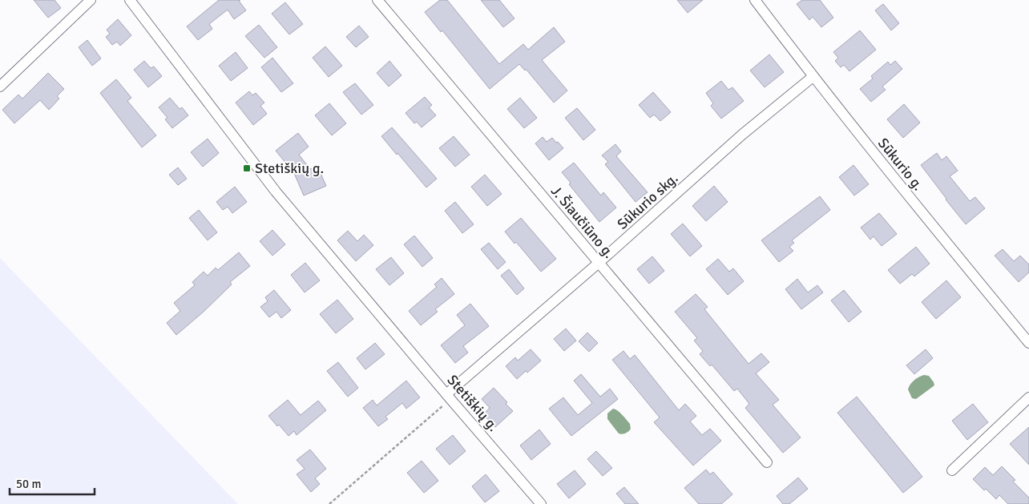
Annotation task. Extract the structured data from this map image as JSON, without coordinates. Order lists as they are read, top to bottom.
{
  "streets": {
    "street": [
      "Sūkurio g.",
      "Sūkurio skg.",
      "J. Šiaučiūno g.",
      "Stetiškių g."
    ]
  },
  "crossings": [
    ["Sūkurio g.", "Sūkurio skg."],
    ["Sūkurio skg.", "J. Šiaučiūno g."],
    ["Sūkurio skg.", "Stetiškių g."]
  ],
  "places": {
    "transit": ["Stetiškių g."]
  },
  "scale_bar": "50 m"
}
